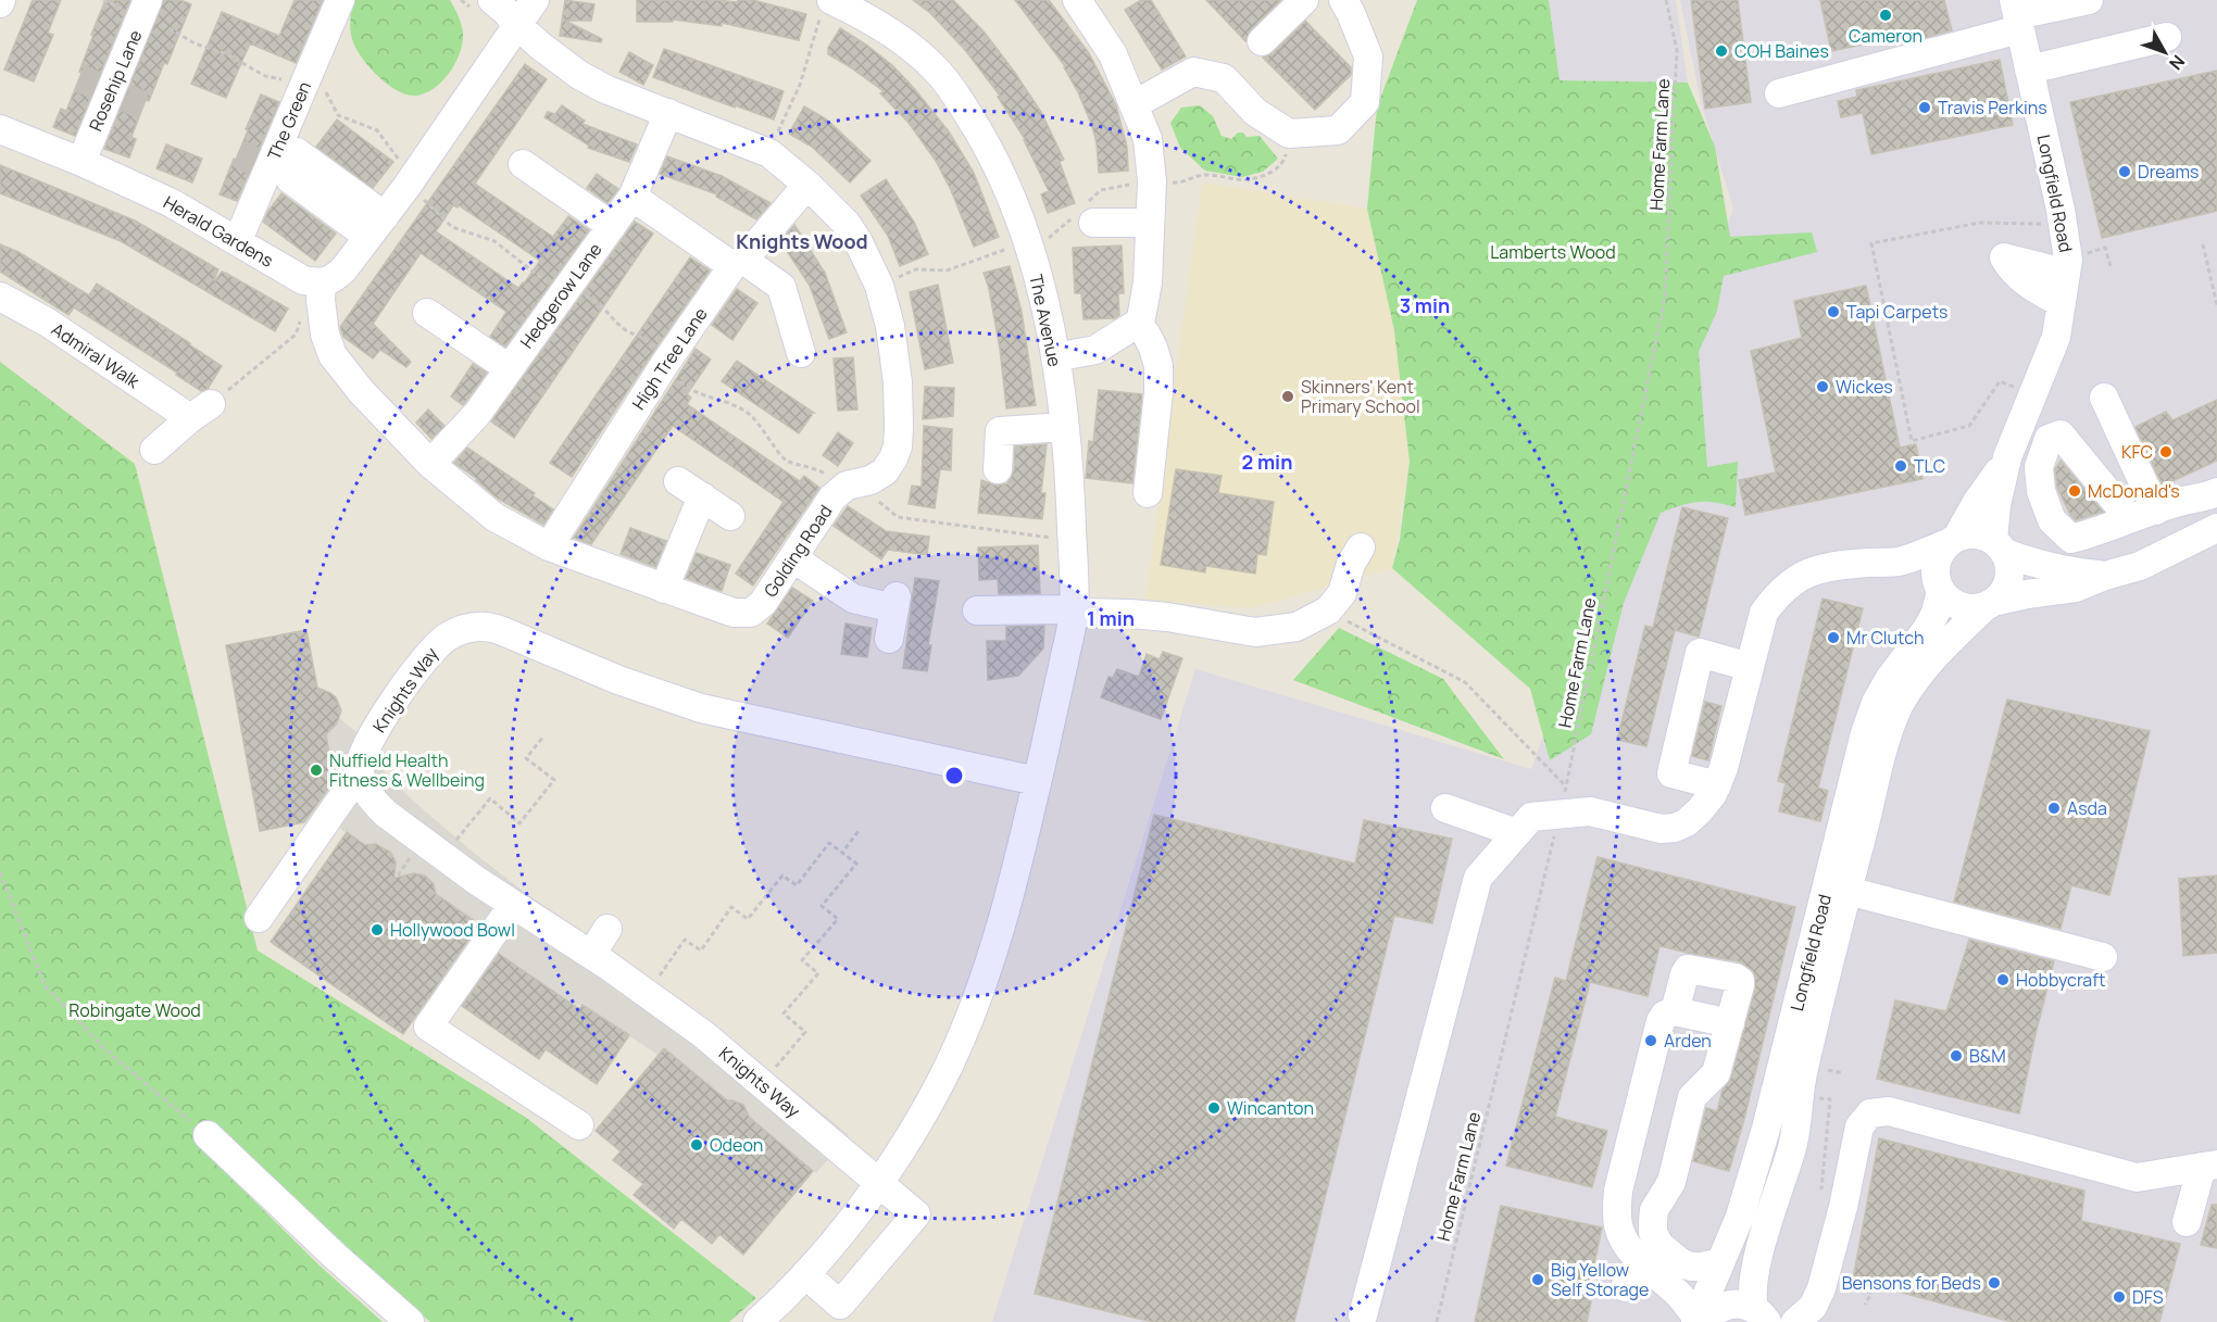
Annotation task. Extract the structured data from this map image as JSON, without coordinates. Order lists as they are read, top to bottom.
{
  "streets": {
    "street": [
      "Rosehip Lane",
      "The Green",
      "Longfield Road",
      "Herald Gardens",
      "Hedgerow Lane",
      "The Avenue",
      "Admiral Walk",
      "High Tree Lane",
      "Golding Road",
      "Knights Way"
    ],
    "path": ["Home Farm Lane"]
  },
  "crossings": [
    ["Rosehip Lane", "Herald Gardens"],
    ["The Green", "Herald Gardens"],
    ["Herald Gardens", "Golding Road"],
    ["Hedgerow Lane", "Golding Road"],
    ["The Avenue", "Knights Way"],
    ["High Tree Lane", "Golding Road"]
  ],
  "districts": ["Knights Wood"],
  "parks": ["Lamberts Wood", "Robingate Wood"],
  "places": [
    "Cameron",
    "COH Baines",
    "Travis Perkins",
    "Dreams",
    "Tapi Carpets",
    "Wickes",
    "Skinners' Kent Primary School",
    "KFC",
    "TLC",
    "McDonald's",
    "Mr Clutch",
    "Nuffield Health Fitness & Wellbeing",
    "Asda",
    "Hollywood Bowl",
    "Hobbycraft",
    "Arden",
    "B&M",
    "Wincanton",
    "Odeon",
    "Big Yellow Self Storage",
    "Bensons for Beds",
    "DFS"
  ],
  "north": "bottom right",
  "rings": ["3 min", "2 min", "1 min"]
}
